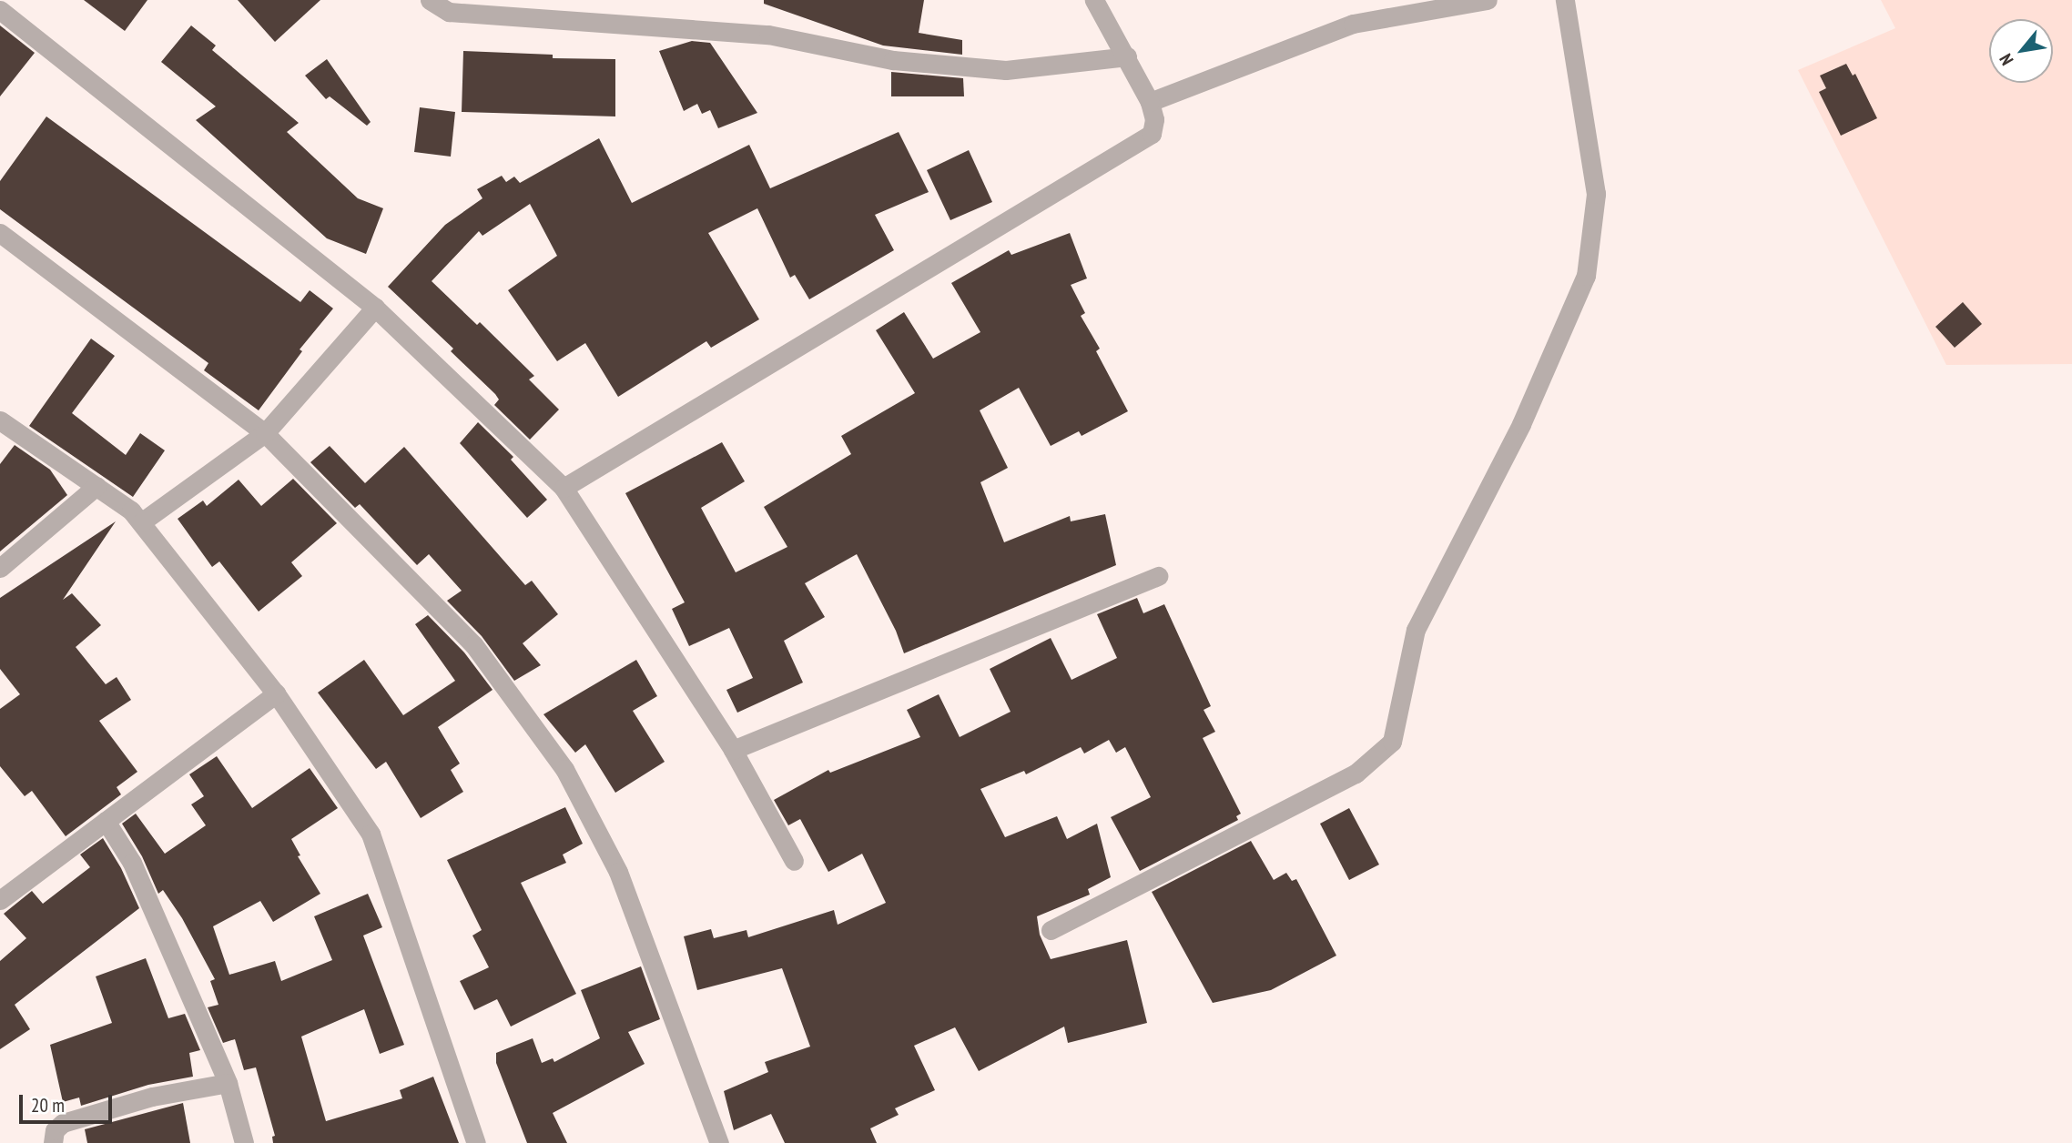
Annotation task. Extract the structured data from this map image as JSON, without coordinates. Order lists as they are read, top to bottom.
{
  "scale_bar": "20 m",
  "north": "bottom left"
}
